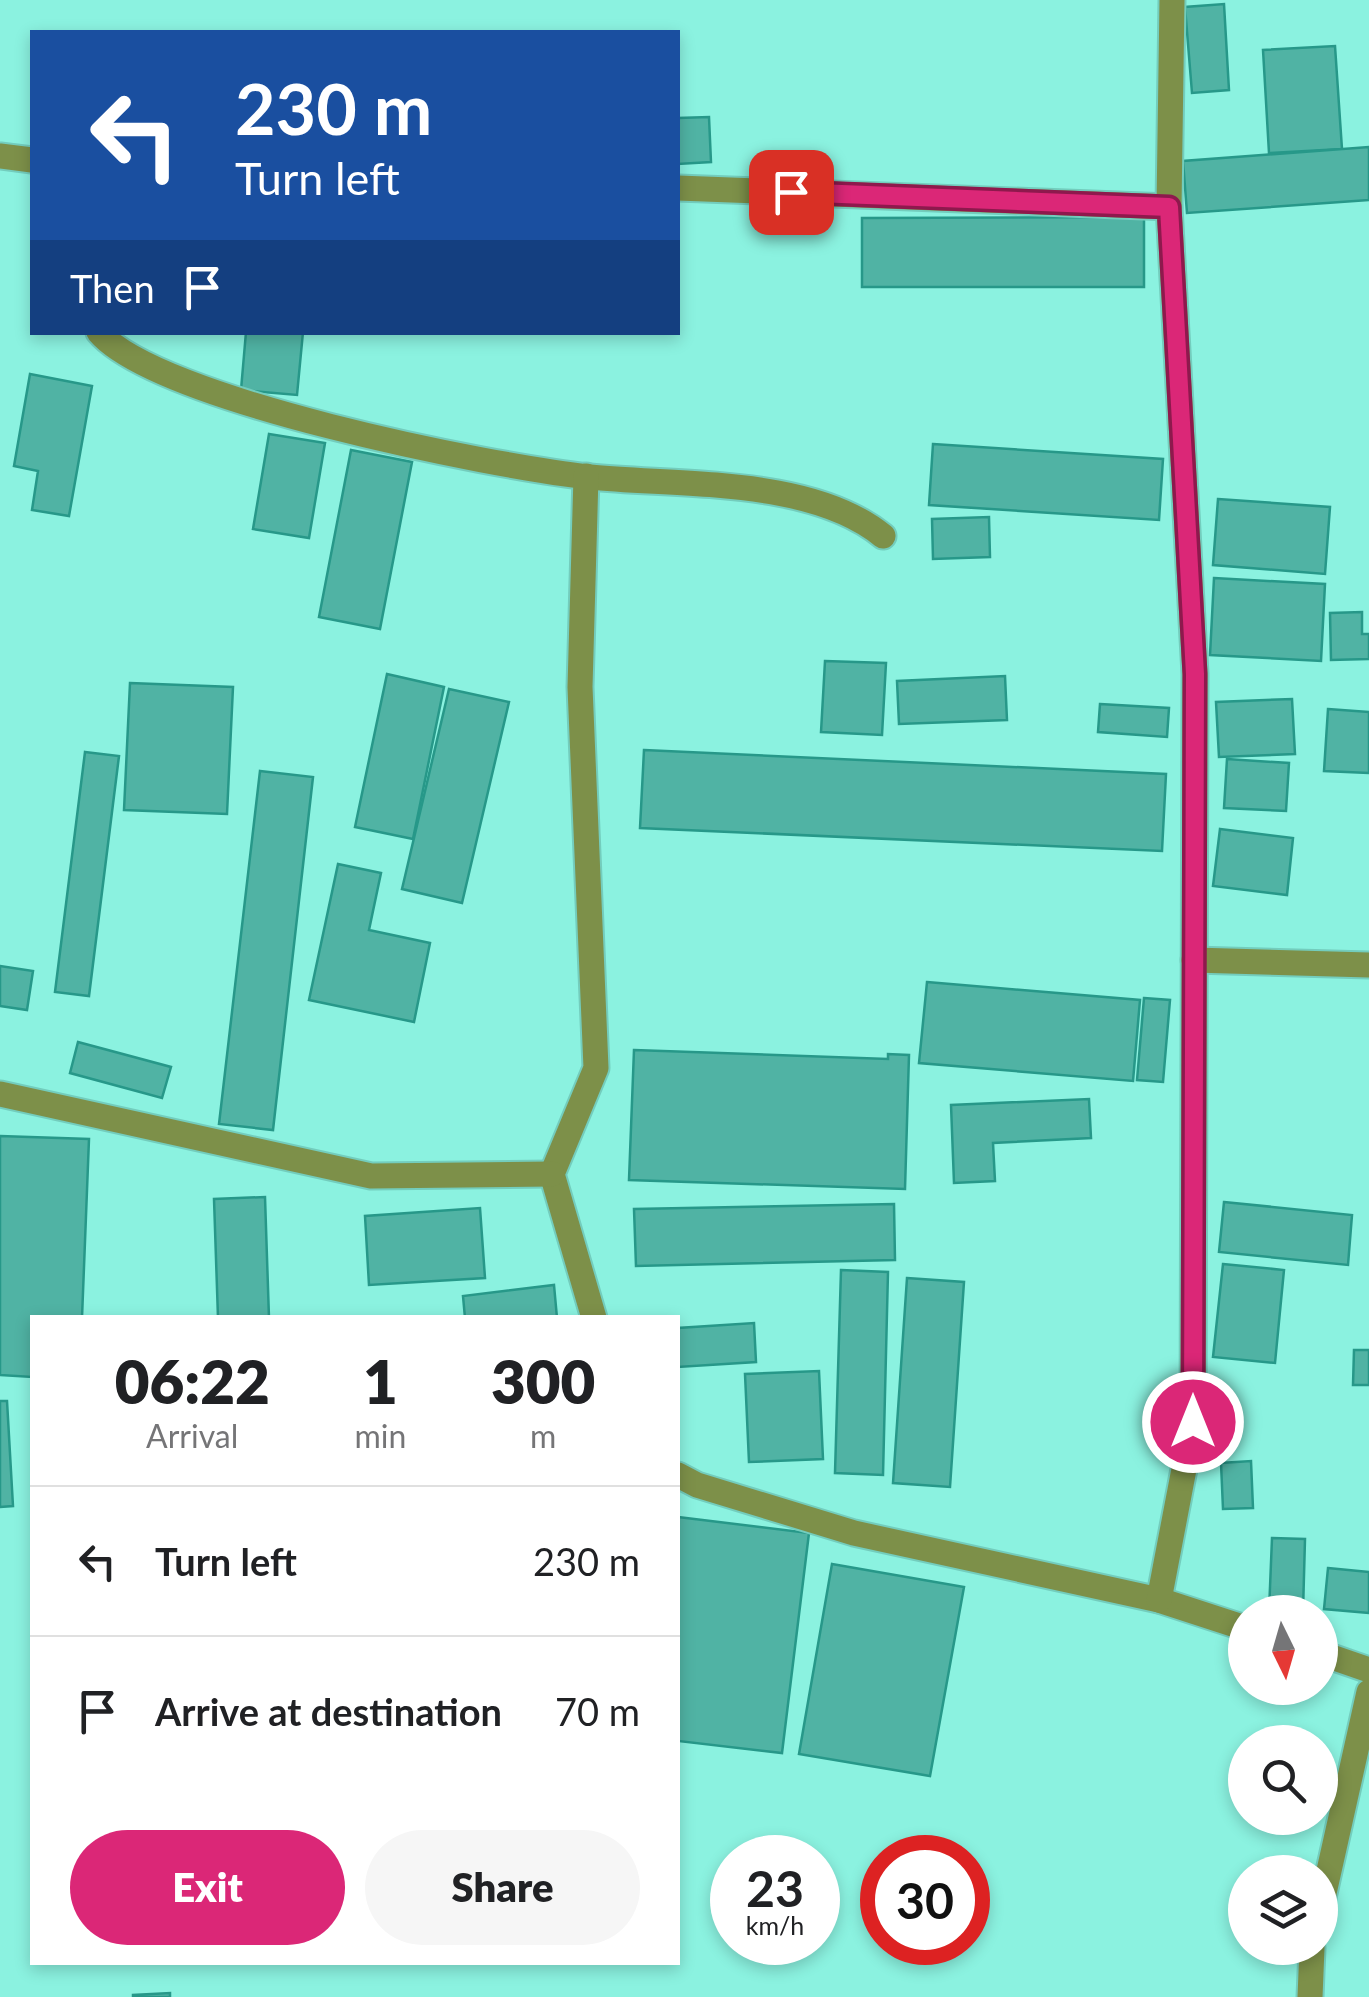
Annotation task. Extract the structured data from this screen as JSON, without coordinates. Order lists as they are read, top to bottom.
{
  "north": "bottom",
  "page": {
    "turn": ["230 m", "Turn left"],
    "then": "Then",
    "eta": [
      "06:22",
      "Arrival",
      "1",
      "min",
      "300",
      "m"
    ],
    "list": [
      {
        "name": "Turn left",
        "value": "230 m"
      },
      {
        "name": "Arrive at destination",
        "value": "70 m"
      }
    ],
    "buttons": ["Exit", "Share"],
    "speed": "23 km/h",
    "limit": "30"
  }
}
